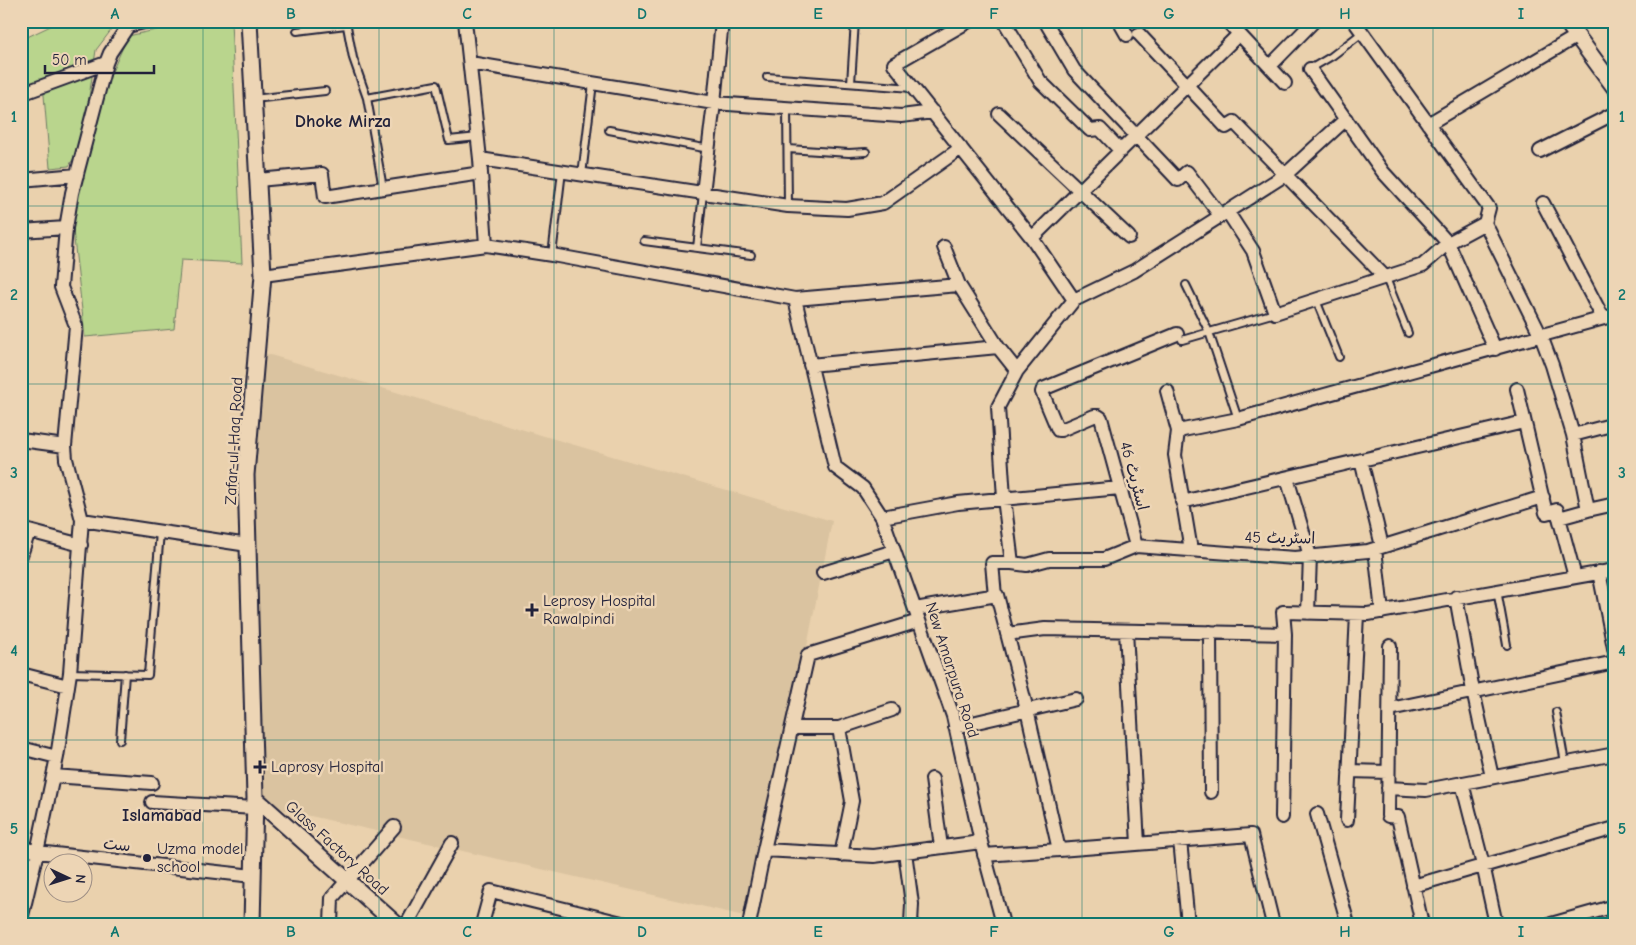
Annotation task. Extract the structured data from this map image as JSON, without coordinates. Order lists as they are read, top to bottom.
{
  "streets": {
    "street": [
      "Zafar-ul-Haq Road",
      "اسٹریٹ 46",
      "اسٹریٹ 45",
      "New Amarpura Road",
      "ست",
      "Glass Factory Road"
    ]
  },
  "crossings": [
    ["Zafar-ul-Haq Road", "ست"],
    ["Zafar-ul-Haq Road", "Glass Factory Road"],
    ["اسٹریٹ 46", "اسٹریٹ 45"]
  ],
  "districts": ["Dhoke Mirza", "Islamabad"],
  "places": {
    "health": ["Leprosy Hospital Rawalpindi", "Laprosy Hospital"],
    "other": ["Uzma model school"]
  },
  "scale_bar": "50 m",
  "north": "right",
  "grid": {
    "columns": [
      "A",
      "B",
      "C",
      "D",
      "E",
      "F",
      "G",
      "H",
      "I"
    ],
    "rows": [
      "1",
      "2",
      "3",
      "4",
      "5"
    ]
  }
}
